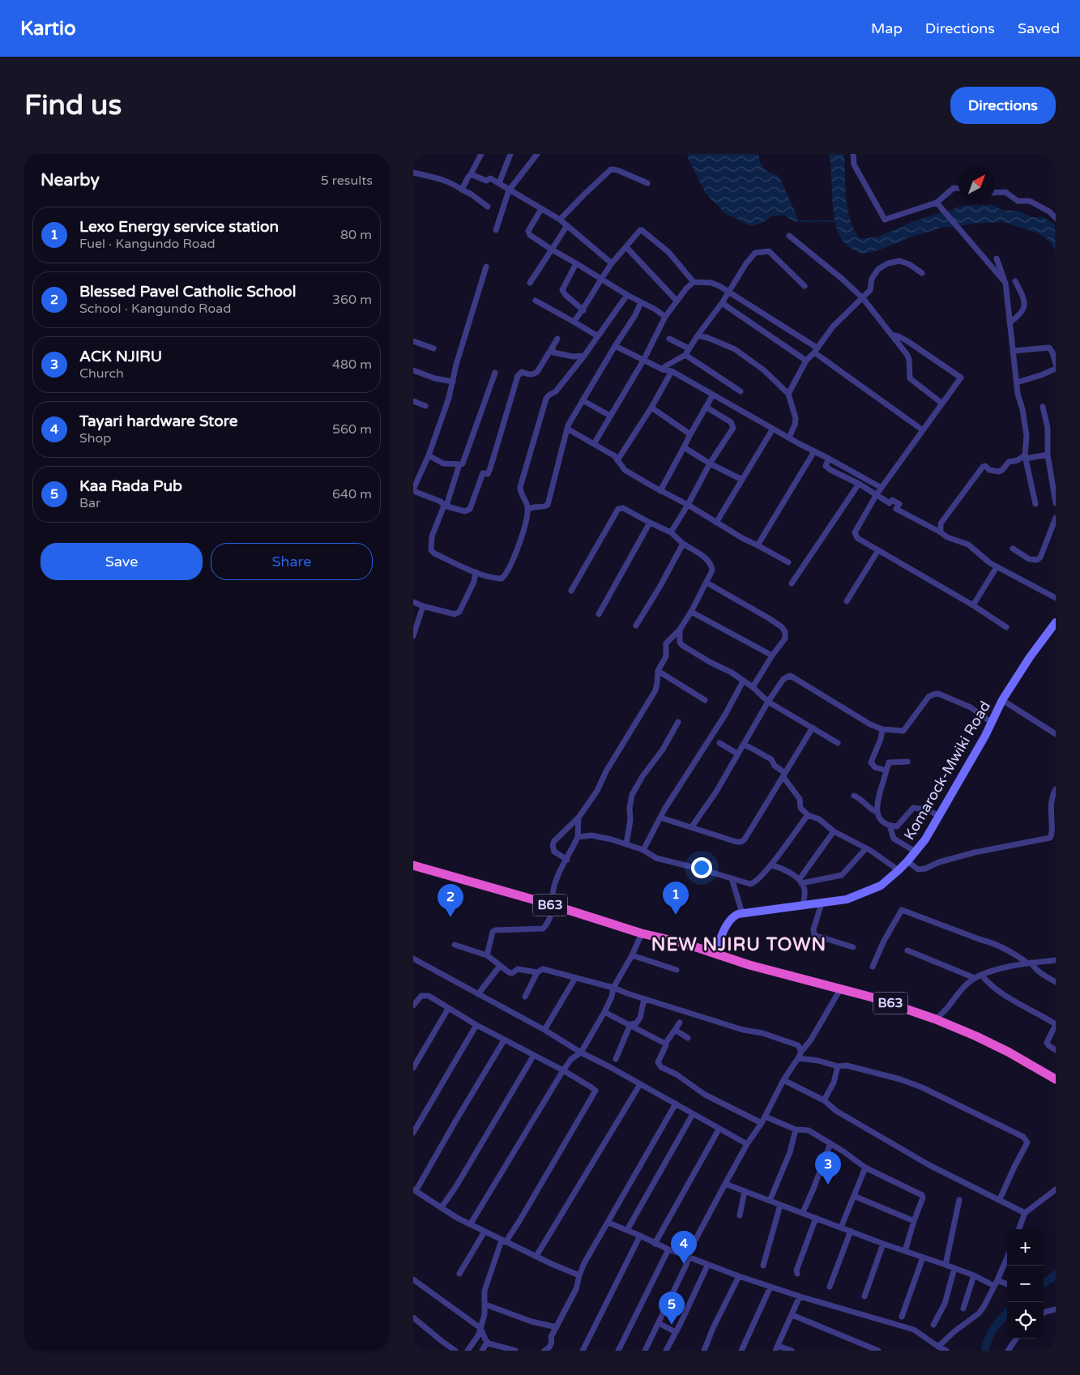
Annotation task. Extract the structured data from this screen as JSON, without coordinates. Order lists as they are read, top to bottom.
{
  "streets": {
    "highway": ["B63"],
    "main road": ["Komarock-Mwiki Road"]
  },
  "districts": ["NEW NJIRU TOWN"],
  "north": "top right",
  "page": {
    "header": "Kartio",
    "nav": ["Map", "Directions", "Saved"],
    "buttons": [
      "Directions",
      ["Save", "Share"]
    ],
    "title": "Find us",
    "heading": ["Nearby", "5 results"],
    "list": [
      {
        "mark": "1",
        "name": "Lexo Energy service station",
        "note": "Fuel · Kangundo Road",
        "value": "80 m"
      },
      {
        "mark": "2",
        "name": "Blessed Pavel Catholic School",
        "note": "School · Kangundo Road",
        "value": "360 m"
      },
      {
        "mark": "3",
        "name": "ACK NJIRU",
        "note": "Church",
        "value": "480 m"
      },
      {
        "mark": "4",
        "name": "Tayari hardware Store",
        "note": "Shop",
        "value": "560 m"
      },
      {
        "mark": "5",
        "name": "Kaa Rada Pub",
        "note": "Bar",
        "value": "640 m"
      }
    ],
    "pins": [
      "1",
      "2",
      "3",
      "4",
      "5"
    ],
    "map_buttons": ["+", "−"]
  }
}
